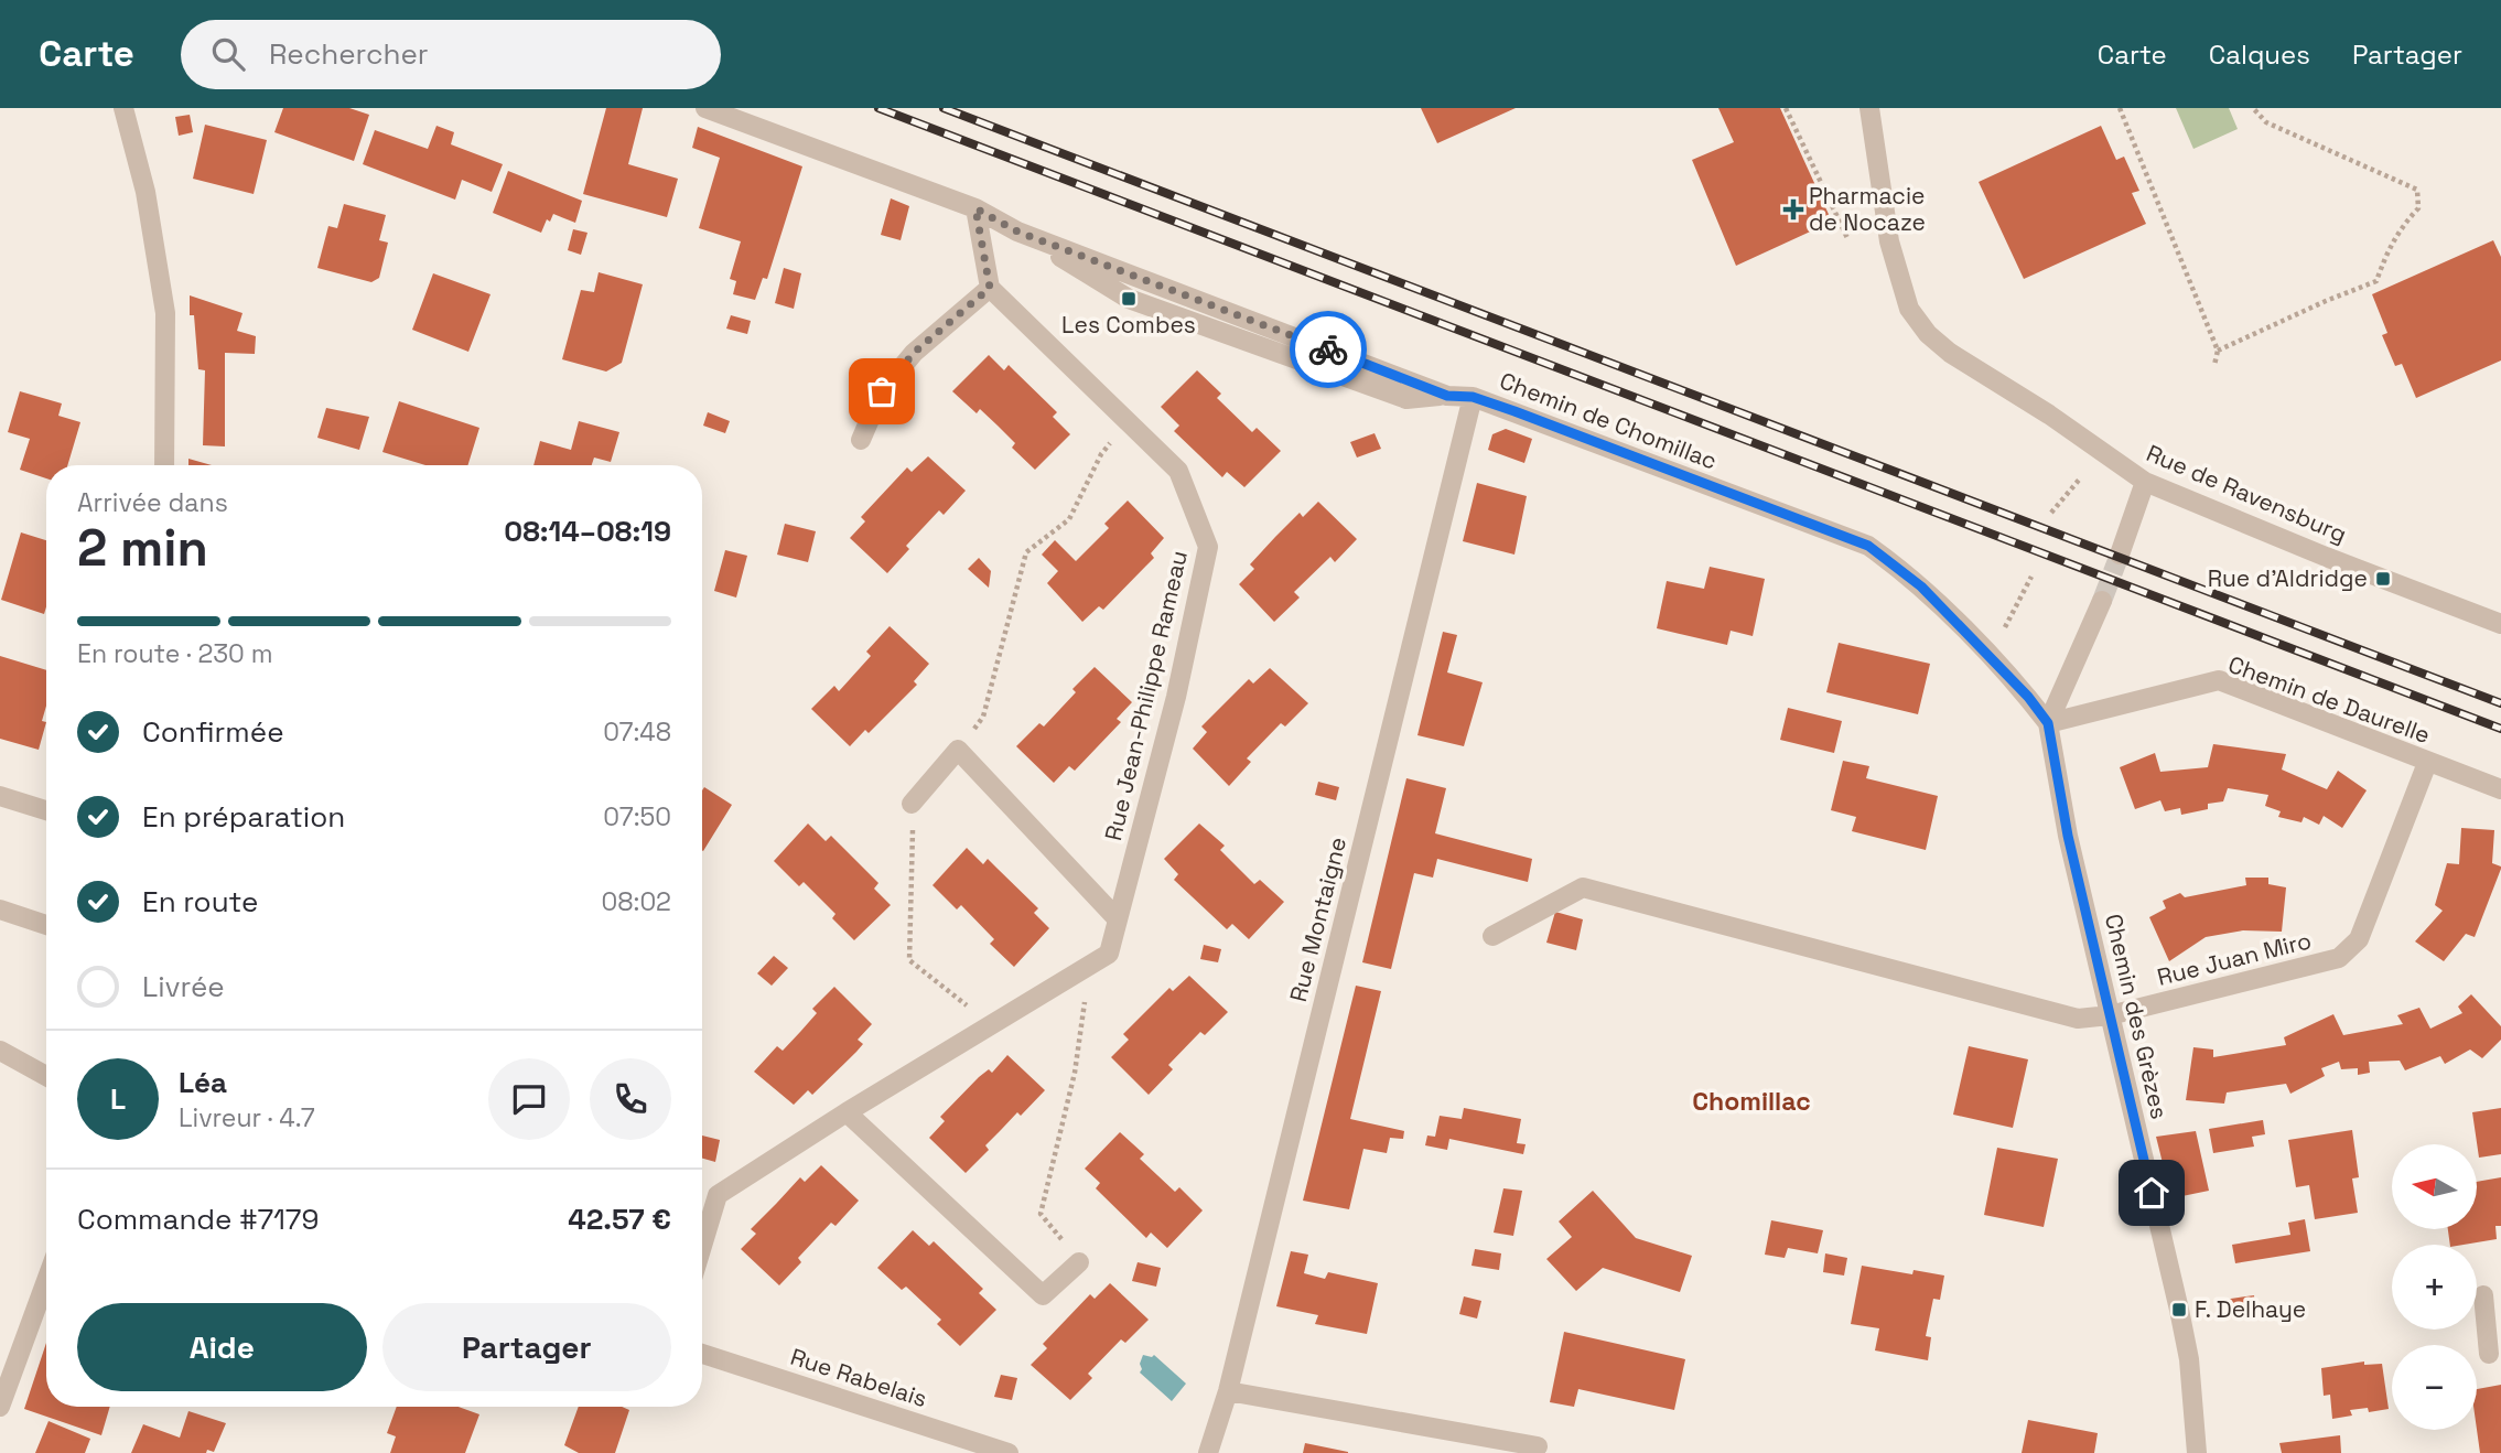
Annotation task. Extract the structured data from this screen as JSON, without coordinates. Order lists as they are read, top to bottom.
{
  "streets": {
    "street": [
      "Chemin de Chomillac",
      "Rue de Ravensburg",
      "Rue Jean-Philippe Rameau",
      "Chemin de Daurelle",
      "Rue Montaigne",
      "Rue Juan Miro",
      "Chemin des Grèzes",
      "Rue Rabelais"
    ]
  },
  "crossings": [
    ["Chemin de Chomillac", "Chemin de Daurelle"],
    ["Chemin de Chomillac", "Rue Montaigne"],
    ["Chemin de Chomillac", "Chemin des Grèzes"],
    ["Chemin de Daurelle", "Rue Juan Miro"],
    ["Chemin de Daurelle", "Chemin des Grèzes"],
    ["Rue Juan Miro", "Chemin des Grèzes"]
  ],
  "districts": ["Chomillac"],
  "places": {
    "health": ["Pharmacie de Nocaze"],
    "transit": ["Les Combes", "Rue d'Aldridge", "F. Delhaye"]
  },
  "north": "left",
  "page": {
    "header": "Carte",
    "search": "Rechercher",
    "nav": ["Carte", "Calques", "Partager"],
    "heading": ["2 min", "Arrivée dans", "08:14–08:19"],
    "panel": [
      "Léa",
      "Livreur · 4.7",
      "Commande #7179",
      "42.57 €"
    ],
    "bar": "En route · 230 m",
    "list": [
      ["Confirmée", "07:48"],
      ["En préparation", "07:50"],
      ["En route", "08:02"],
      "Livrée"
    ],
    "round": "L",
    "map_buttons": ["+", "−"],
    "buttons": ["Aide", "Partager"]
  }
}
